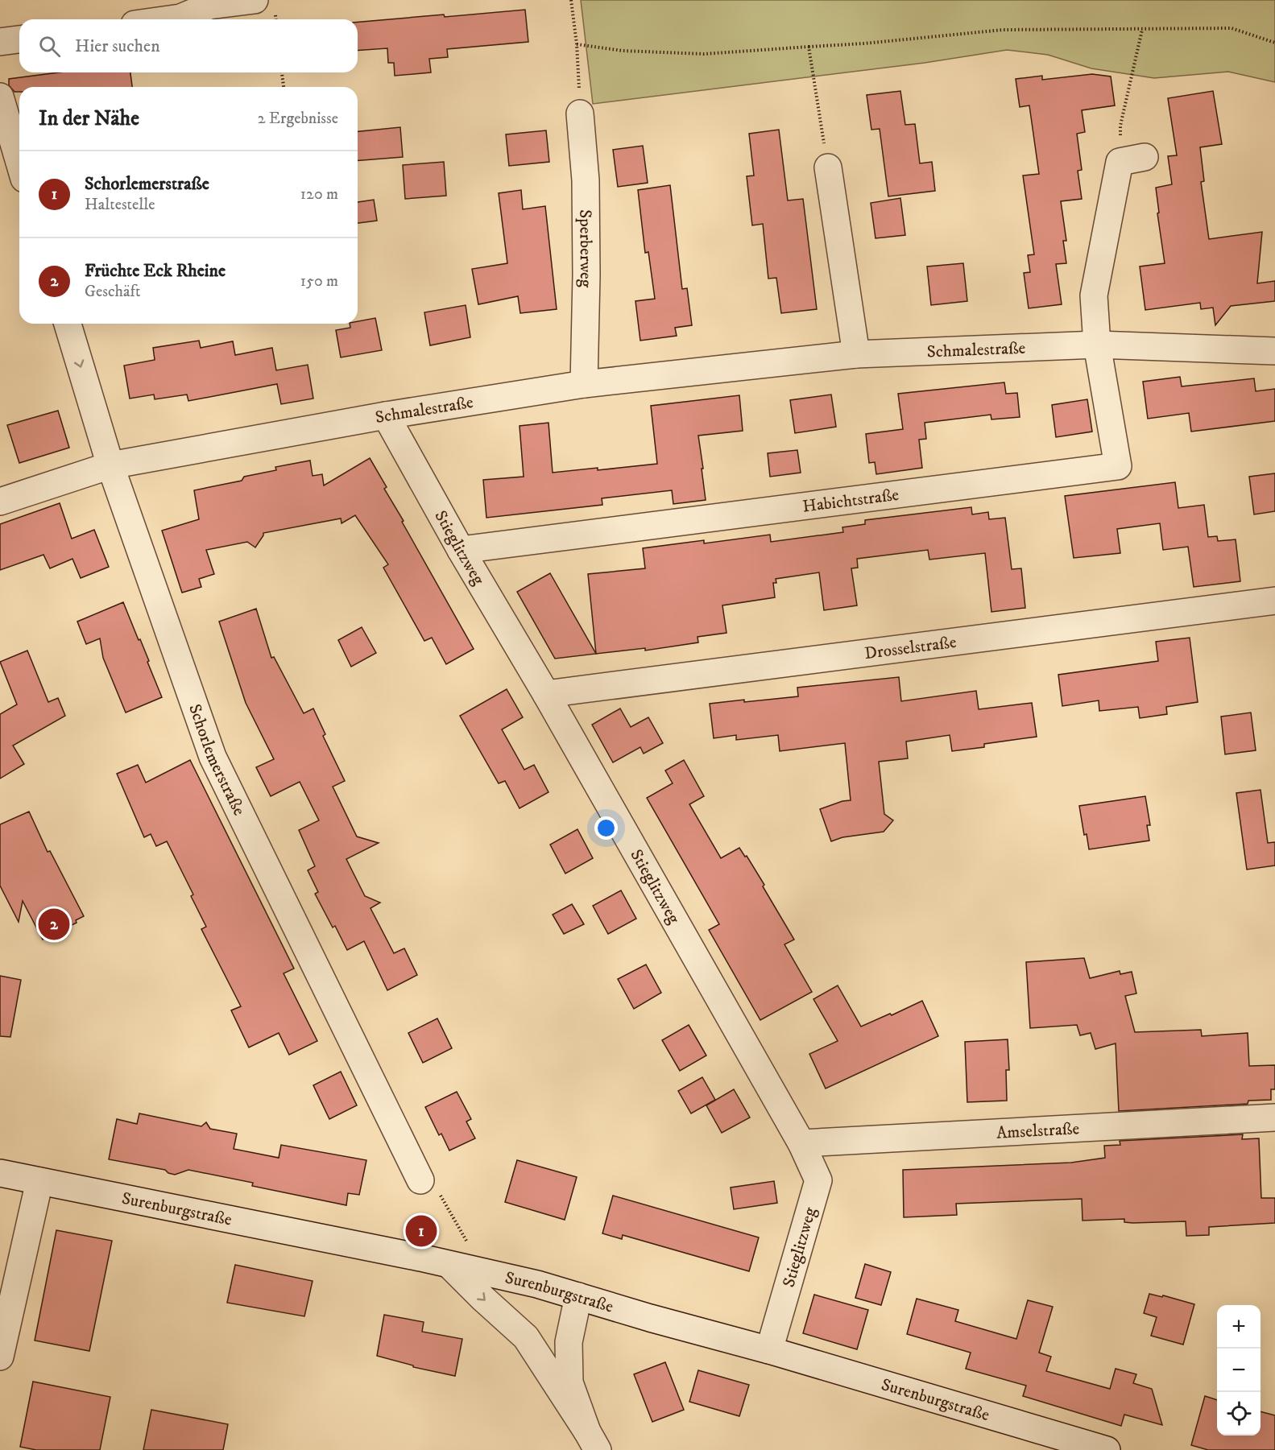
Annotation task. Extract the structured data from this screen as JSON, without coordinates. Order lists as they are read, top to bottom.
{
  "streets": {
    "street": [
      "Sperberweg",
      "Schmalestraße",
      "Habichtstraße",
      "Stieglitzweg",
      "Drosselstraße",
      "Schorlemerstraße",
      "Amselstraße",
      "Surenburgstraße"
    ]
  },
  "crossings": [
    ["Sperberweg", "Schmalestraße"],
    ["Schmalestraße", "Habichtstraße"],
    ["Schmalestraße", "Stieglitzweg"],
    ["Schmalestraße", "Schorlemerstraße"],
    ["Habichtstraße", "Stieglitzweg"],
    ["Stieglitzweg", "Drosselstraße"],
    ["Stieglitzweg", "Amselstraße"],
    ["Stieglitzweg", "Surenburgstraße"]
  ],
  "page": {
    "search": "Hier suchen",
    "heading": ["In der Nähe", "2 Ergebnisse"],
    "list": [
      {
        "mark": "1",
        "name": "Schorlemerstraße",
        "note": "Haltestelle",
        "value": "120 m"
      },
      {
        "mark": "2",
        "name": "Früchte Eck Rheine",
        "note": "Geschäft",
        "value": "150 m"
      }
    ],
    "pins": ["2", "1"],
    "map_buttons": ["+", "−"]
  }
}
